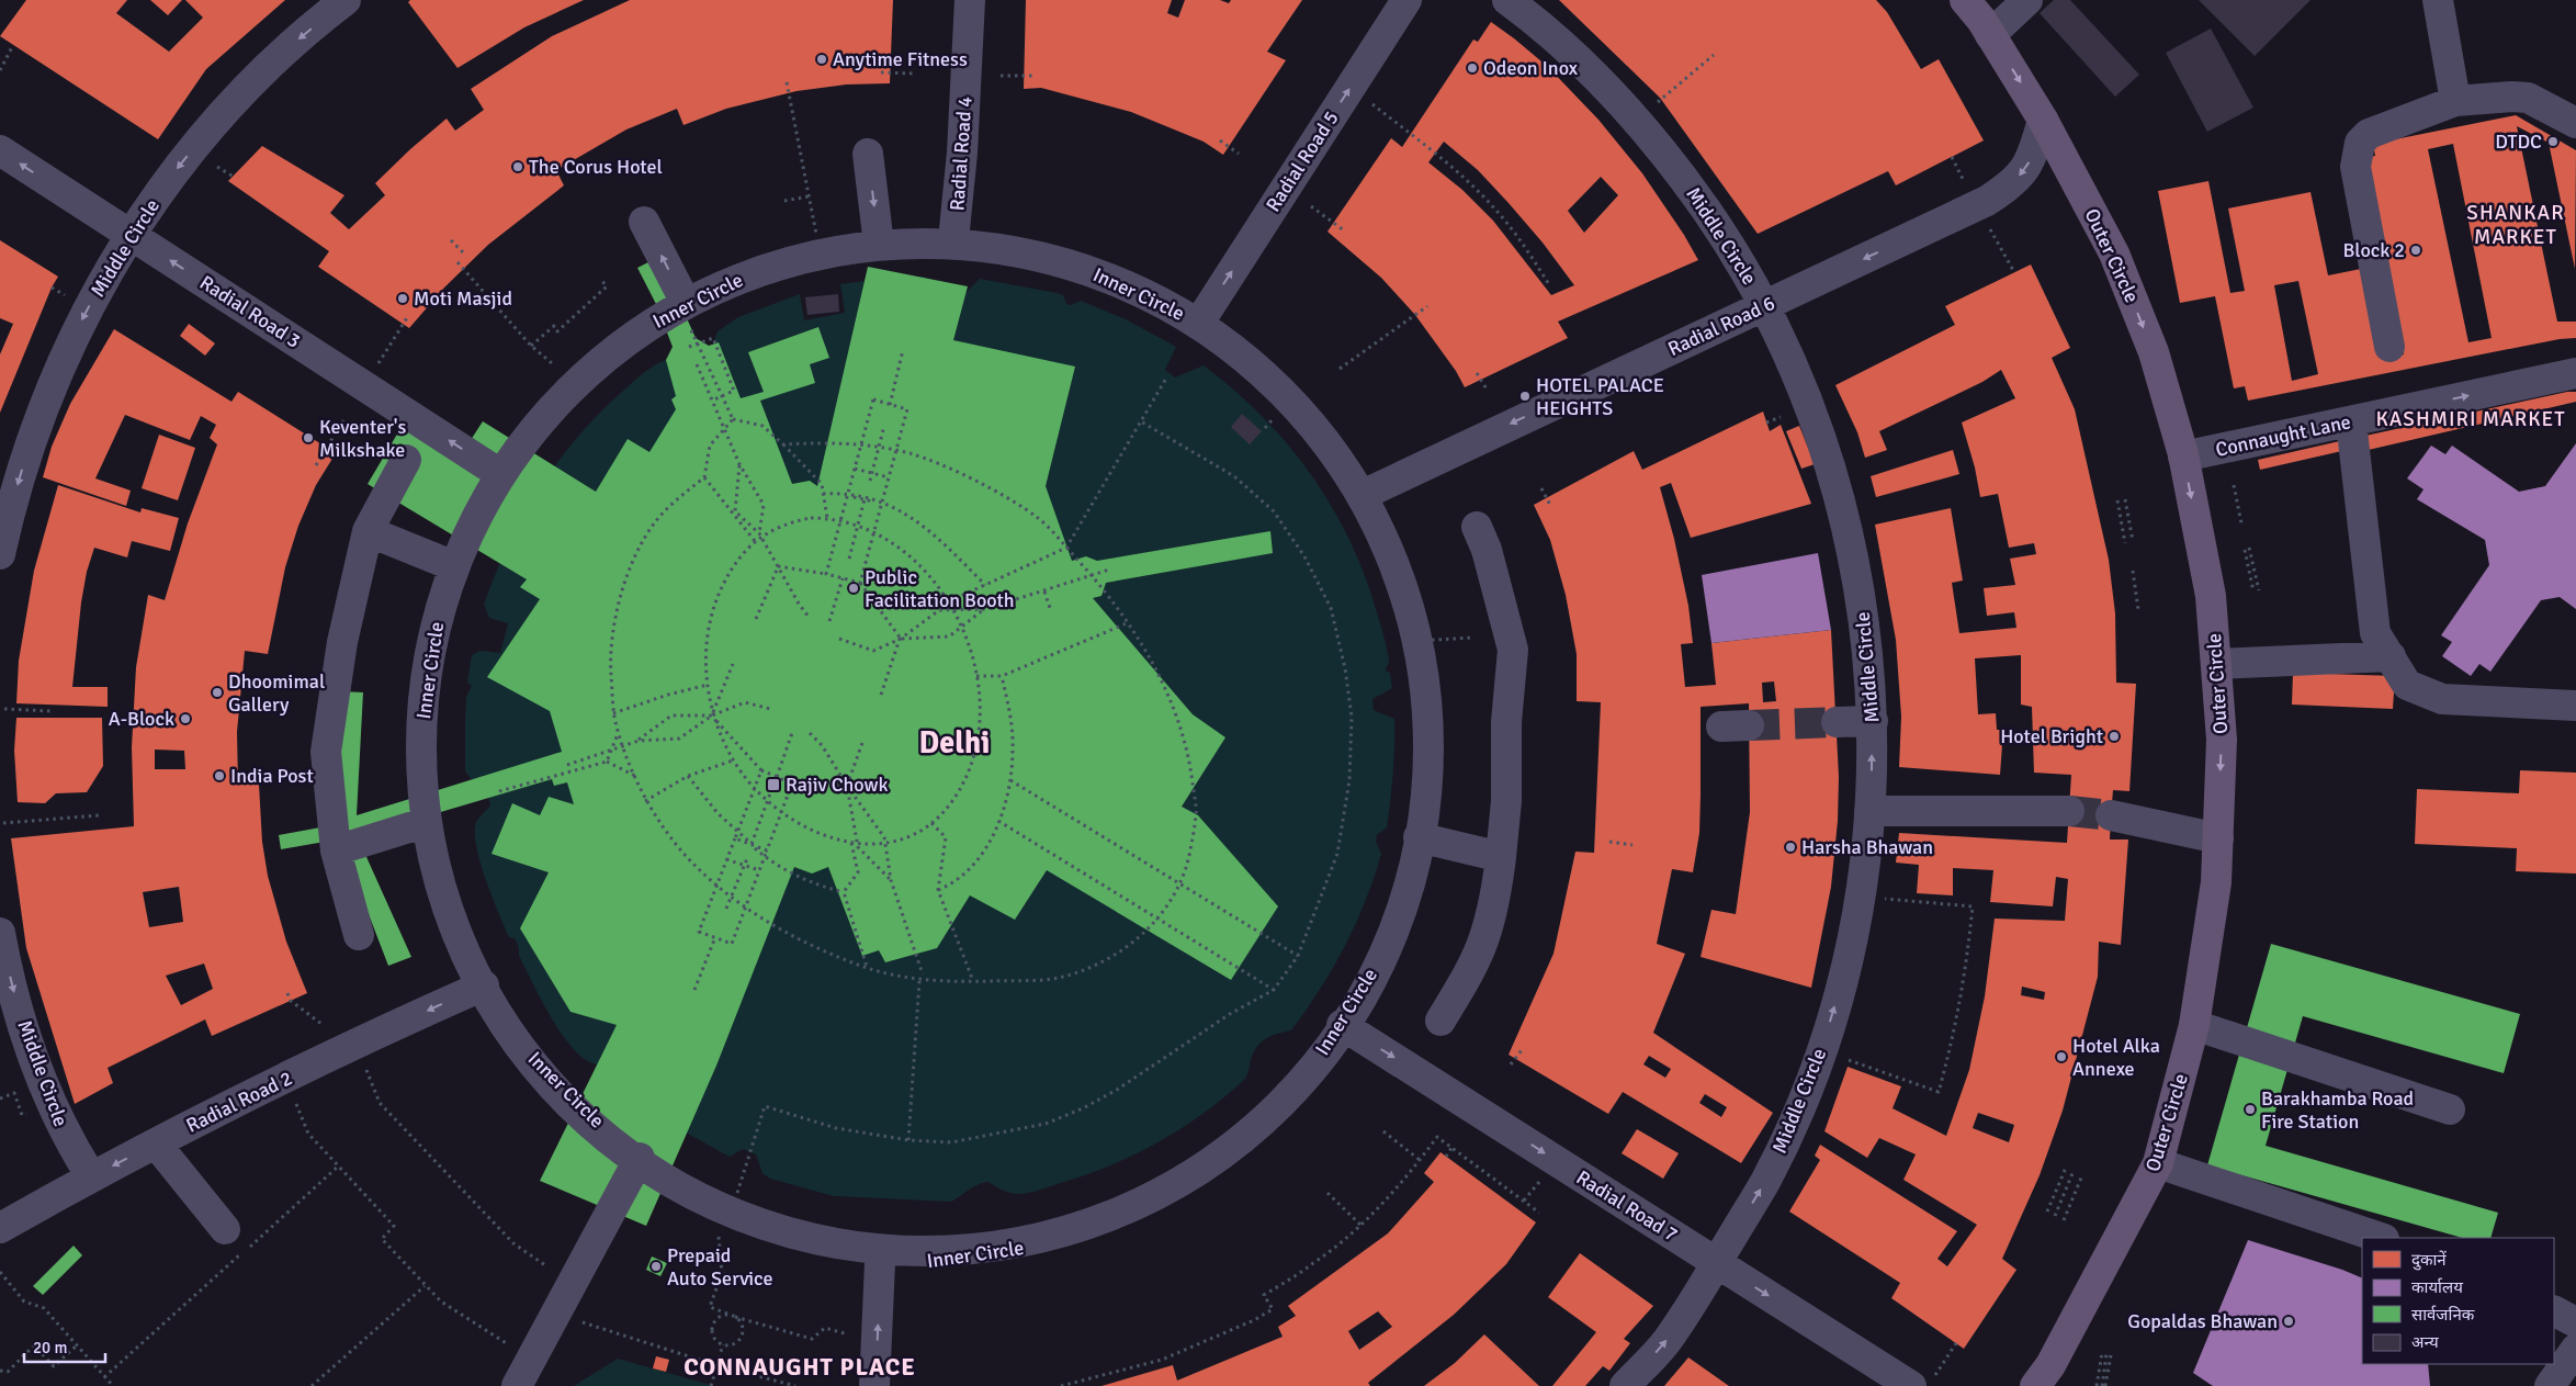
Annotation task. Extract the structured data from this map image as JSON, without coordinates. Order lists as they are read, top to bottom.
{
  "streets": {
    "main road": ["Outer Circle"],
    "street": [
      "Radial Road 4",
      "Radial Road 5",
      "Middle Circle",
      "Inner Circle",
      "Radial Road 3",
      "Radial Road 6",
      "Connaught Lane",
      "Radial Road 2",
      "Radial Road 7"
    ]
  },
  "crossings": [
    ["Radial Road 4", "Inner Circle"],
    ["Radial Road 5", "Inner Circle"],
    ["Middle Circle", "Radial Road 3"],
    ["Middle Circle", "Radial Road 6"],
    ["Middle Circle", "Radial Road 2"],
    ["Middle Circle", "Radial Road 7"],
    ["Outer Circle", "Radial Road 6"],
    ["Outer Circle", "Connaught Lane"],
    ["Inner Circle", "Radial Road 3"],
    ["Inner Circle", "Radial Road 6"],
    ["Inner Circle", "Radial Road 2"],
    ["Inner Circle", "Radial Road 7"]
  ],
  "one_way": [
    "Radial Road 5",
    "Outer Circle",
    "Radial Road 3",
    "Radial Road 6",
    "Connaught Lane",
    "Radial Road 2",
    "Radial Road 7"
  ],
  "districts": [
    "SHANKAR MARKET",
    "KASHMIRI MARKET",
    "Delhi",
    "CONNAUGHT PLACE"
  ],
  "places": {
    "other": [
      "Anytime Fitness",
      "Odeon Inox",
      "DTDC",
      "The Corus Hotel",
      "Block 2",
      "Moti Masjid",
      "HOTEL PALACE HEIGHTS",
      "Keventer's Milkshake",
      "Public Facilitation Booth",
      "Dhoomimal Gallery",
      "A-Block",
      "Hotel Bright",
      "India Post",
      "Harsha Bhawan",
      "Hotel Alka Annexe",
      "Barakhamba Road Fire Station",
      "Prepaid Auto Service",
      "Gopaldas Bhawan"
    ],
    "transit": ["Rajiv Chowk"]
  },
  "legend": [
    "दुकानें",
    "कार्यालय",
    "सार्वजनिक",
    "अन्य"
  ],
  "scale_bar": "20 m"
}
